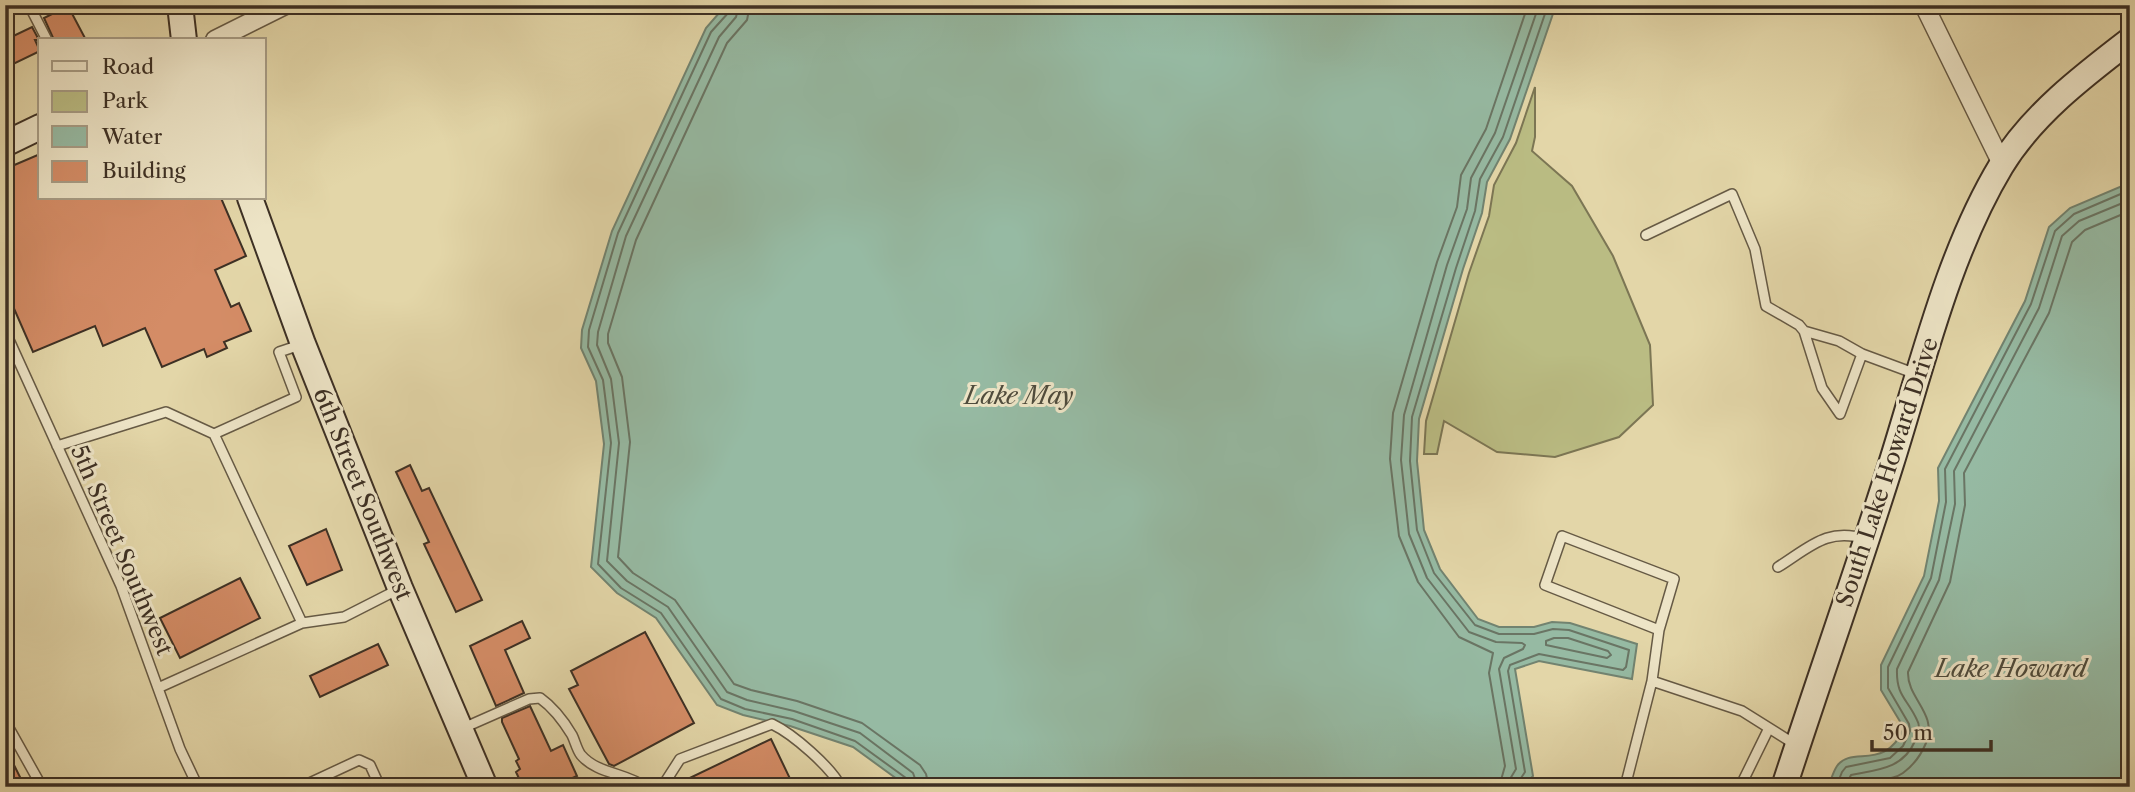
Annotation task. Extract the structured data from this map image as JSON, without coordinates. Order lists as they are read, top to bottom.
{
  "streets": {
    "street": ["South Lake Howard Drive", "6th Street Southwest"],
    "lane": ["5th Street Southwest"]
  },
  "water": ["Lake May", "Lake Howard"],
  "legend": [
    "Road",
    "Park",
    "Water",
    "Building"
  ],
  "scale_bar": "50 m"
}
